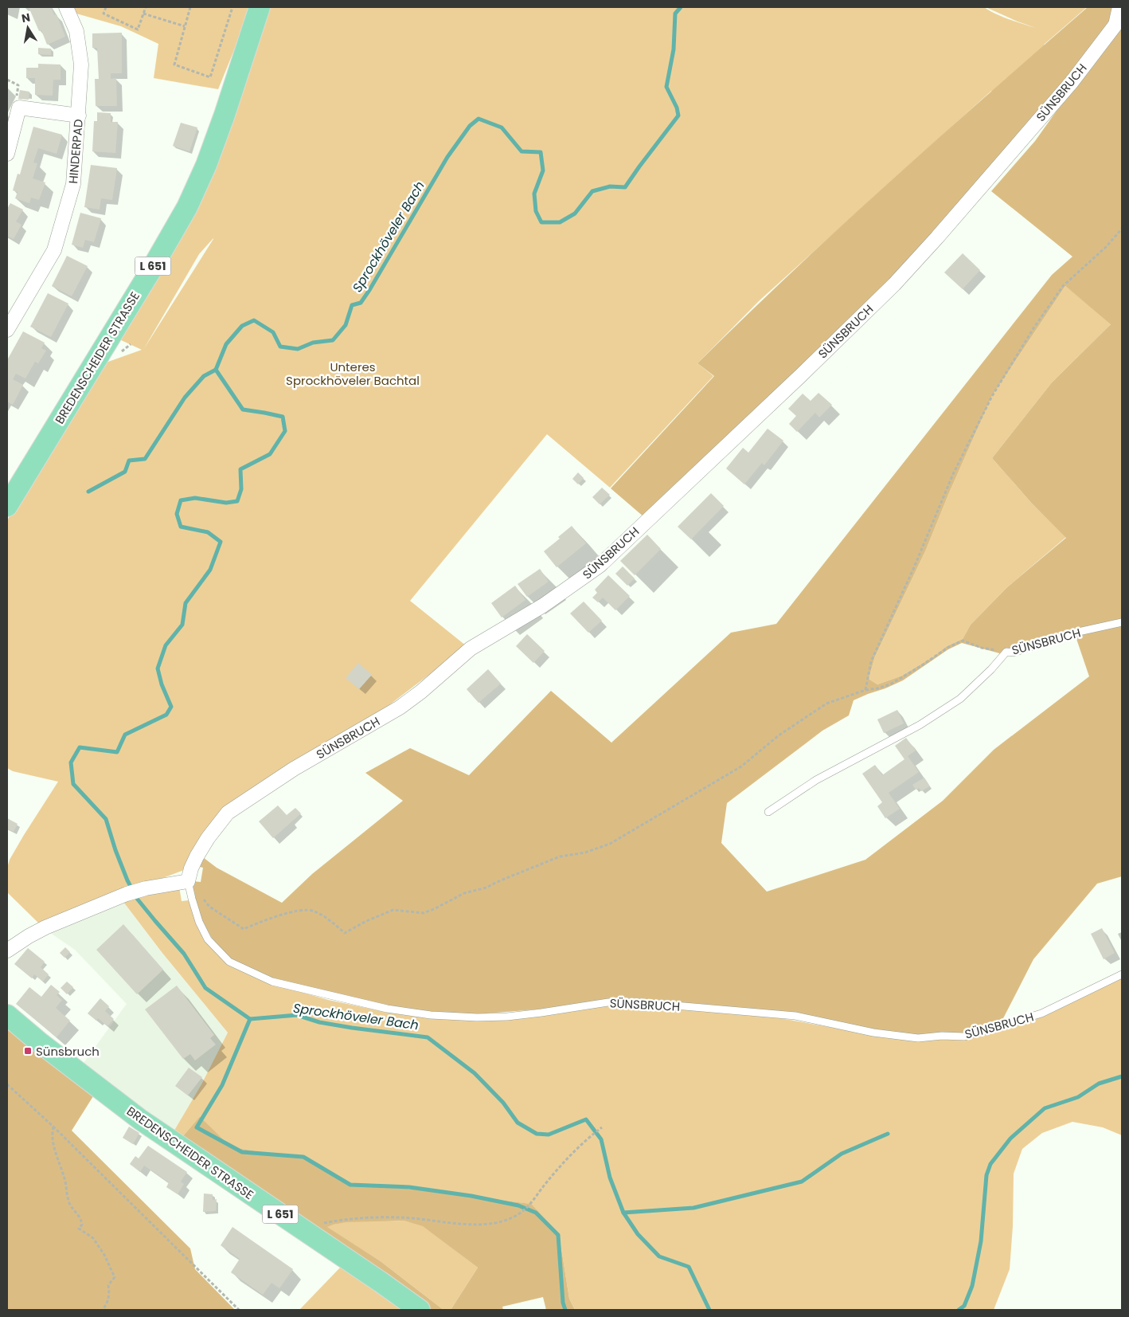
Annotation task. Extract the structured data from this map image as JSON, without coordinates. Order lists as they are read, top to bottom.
{
  "streets": {
    "main road": ["L 651", "BREDENSCHEIDER STRASSE"],
    "street": ["SÜNSBRUCH", "HINDERPAD"]
  },
  "water": ["Sprockhöveler Bach"],
  "parks": ["Unteres Sprockhöveler Bachtal"],
  "places": {
    "transit": ["Sünsbruch"]
  },
  "north": "top"
}
